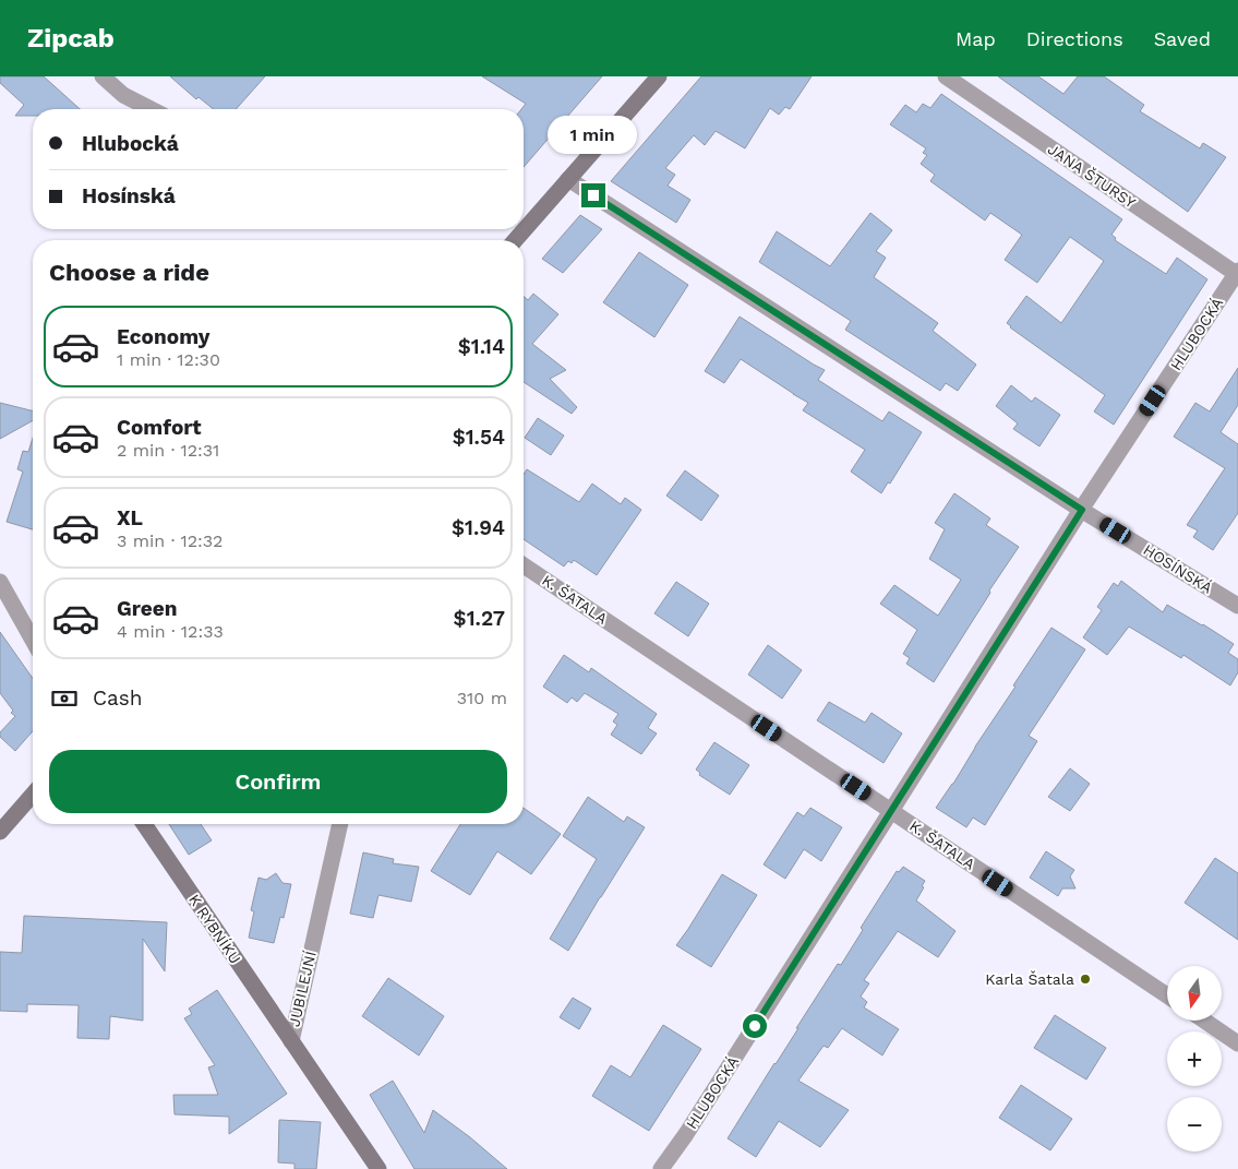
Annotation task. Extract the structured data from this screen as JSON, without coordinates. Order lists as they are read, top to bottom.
{
  "streets": {
    "street": [
      "JANA ŠTURSY",
      "HLUBOCKÁ",
      "HOSÍNSKÁ",
      "K. ŠATALA",
      "K RYBNÍKU",
      "JUBILEJNÍ"
    ]
  },
  "crossings": [
    ["JANA ŠTURSY", "HLUBOCKÁ"],
    ["HLUBOCKÁ", "HOSÍNSKÁ"],
    ["HLUBOCKÁ", "K. ŠATALA"],
    ["K RYBNÍKU", "JUBILEJNÍ"]
  ],
  "places": ["Karla Šatala"],
  "north": "bottom",
  "page": {
    "header": "Zipcab",
    "nav": ["Map", "Directions", "Saved"],
    "banner": ["Hlubocká", "Hosínská"],
    "bubble": "1 min",
    "heading": "Choose a ride",
    "list": [
      {
        "name": "Economy",
        "note": "1 min · 12:30",
        "value": "$1.14"
      },
      {
        "name": "Comfort",
        "note": "2 min · 12:31",
        "value": "$1.54"
      },
      {
        "name": "XL",
        "note": "3 min · 12:32",
        "value": "$1.94"
      },
      {
        "name": "Green",
        "note": "4 min · 12:33",
        "value": "$1.27"
      }
    ],
    "pay": ["Cash", "310 m"],
    "buttons": "Confirm",
    "map_buttons": ["+", "−"]
  }
}
